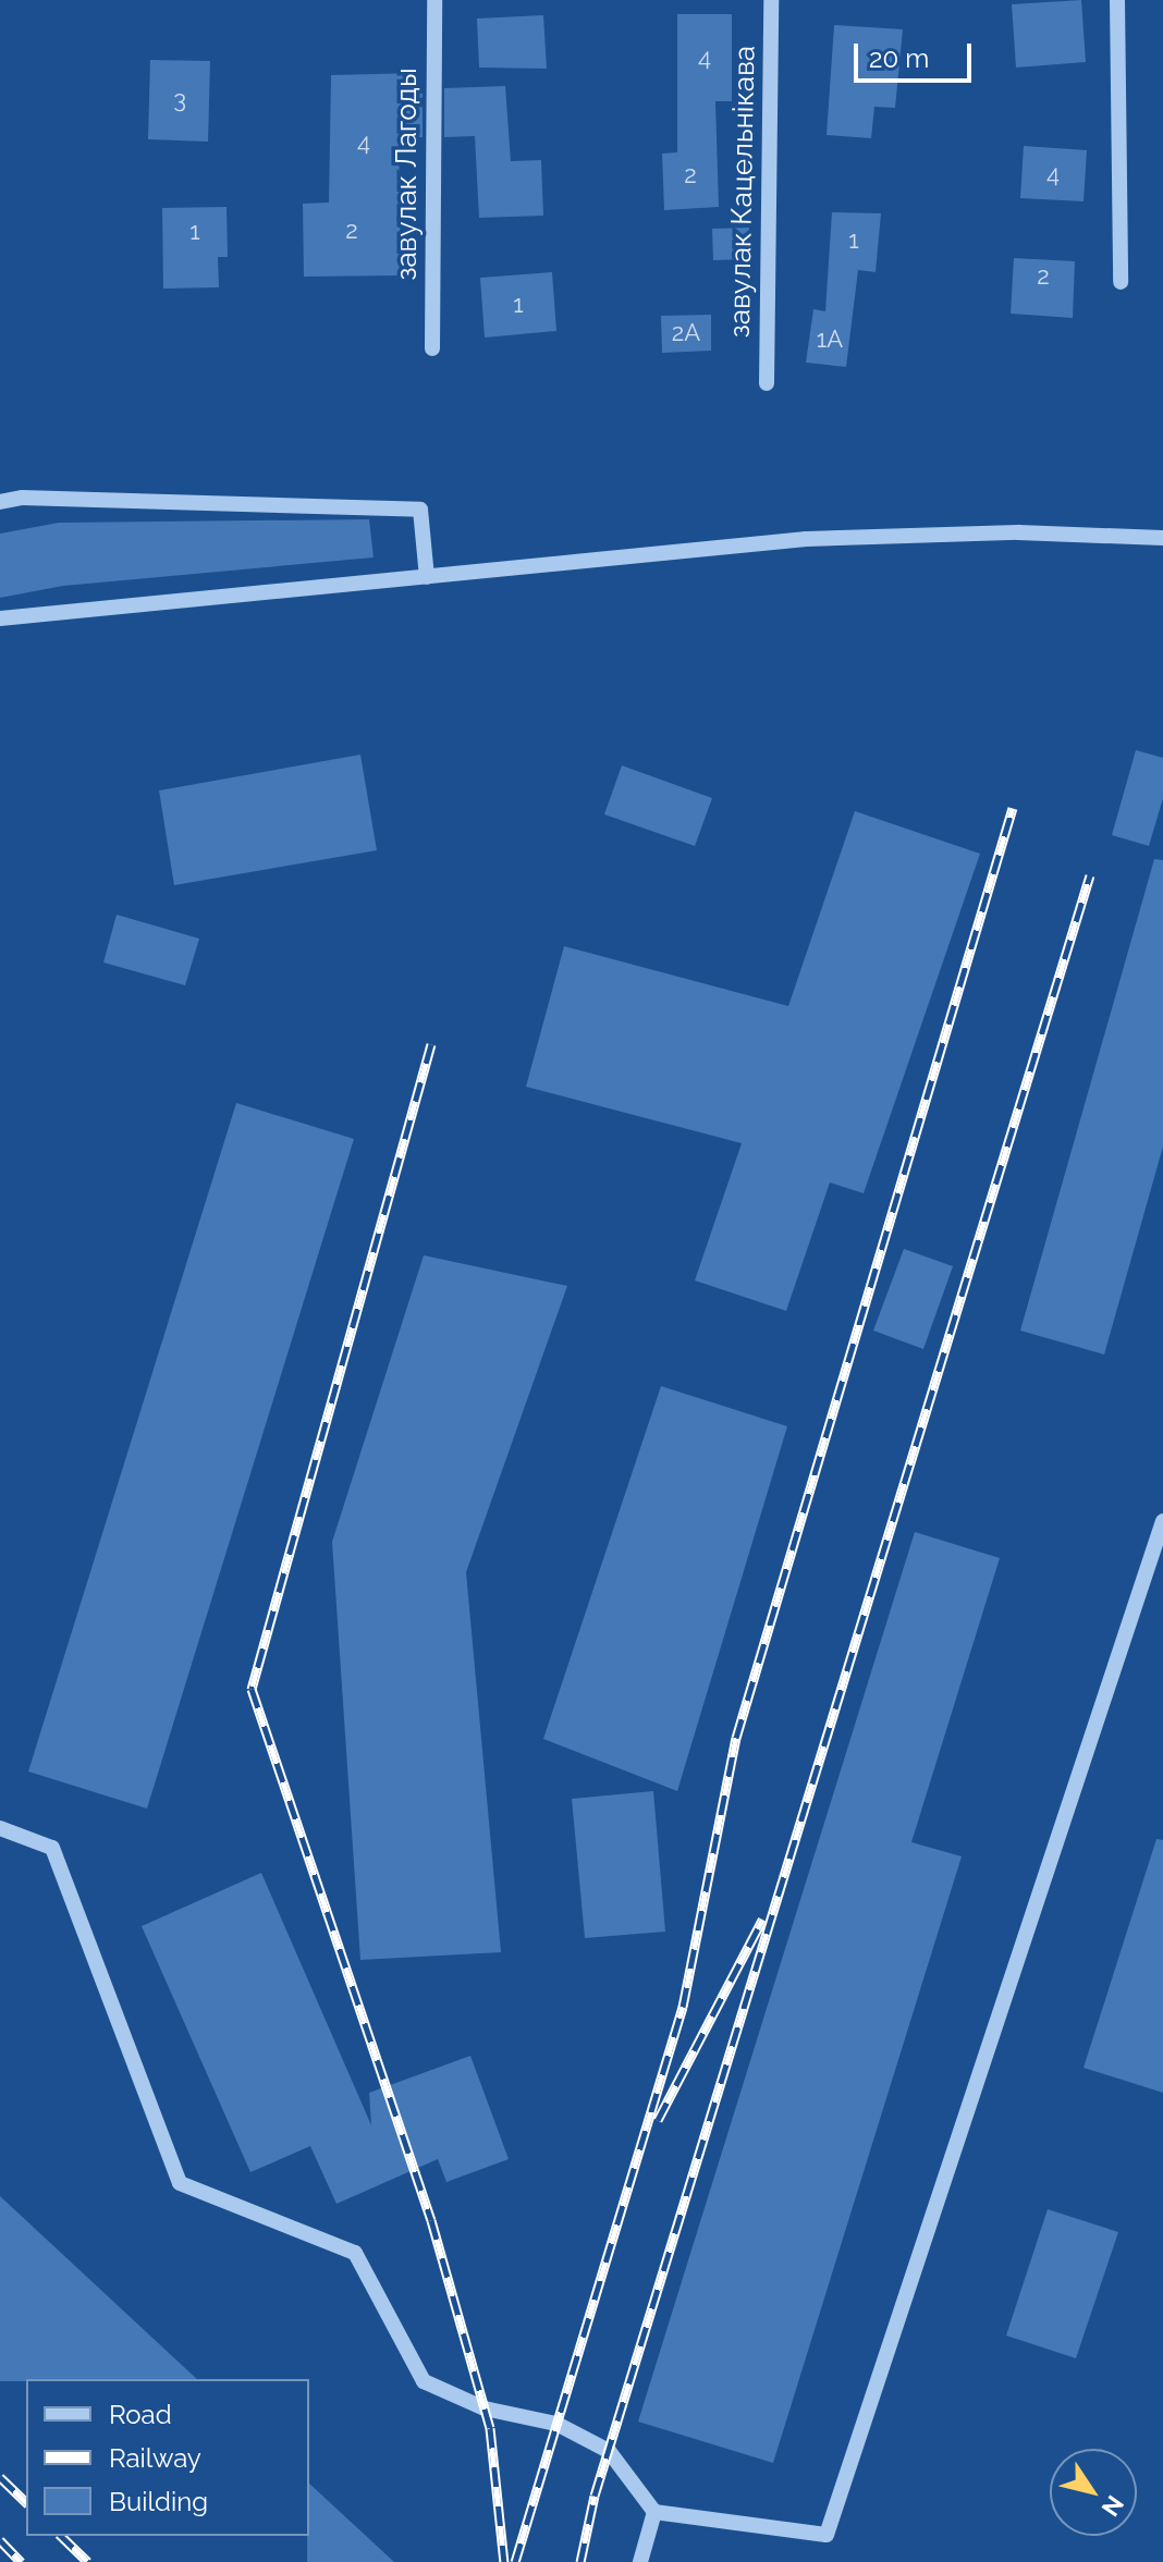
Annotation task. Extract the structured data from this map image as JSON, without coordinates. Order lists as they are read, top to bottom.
{
  "streets": {
    "street": ["завулак Лагоды", "завулак Кацельнікава"]
  },
  "house_numbers": [
    "4",
    "3",
    "4",
    "4",
    "2",
    "2",
    "1",
    "1",
    "2",
    "1",
    "2А",
    "1А"
  ],
  "legend": ["Road", "Railway", "Building"],
  "scale_bar": "20 m",
  "north": "bottom right"
}
